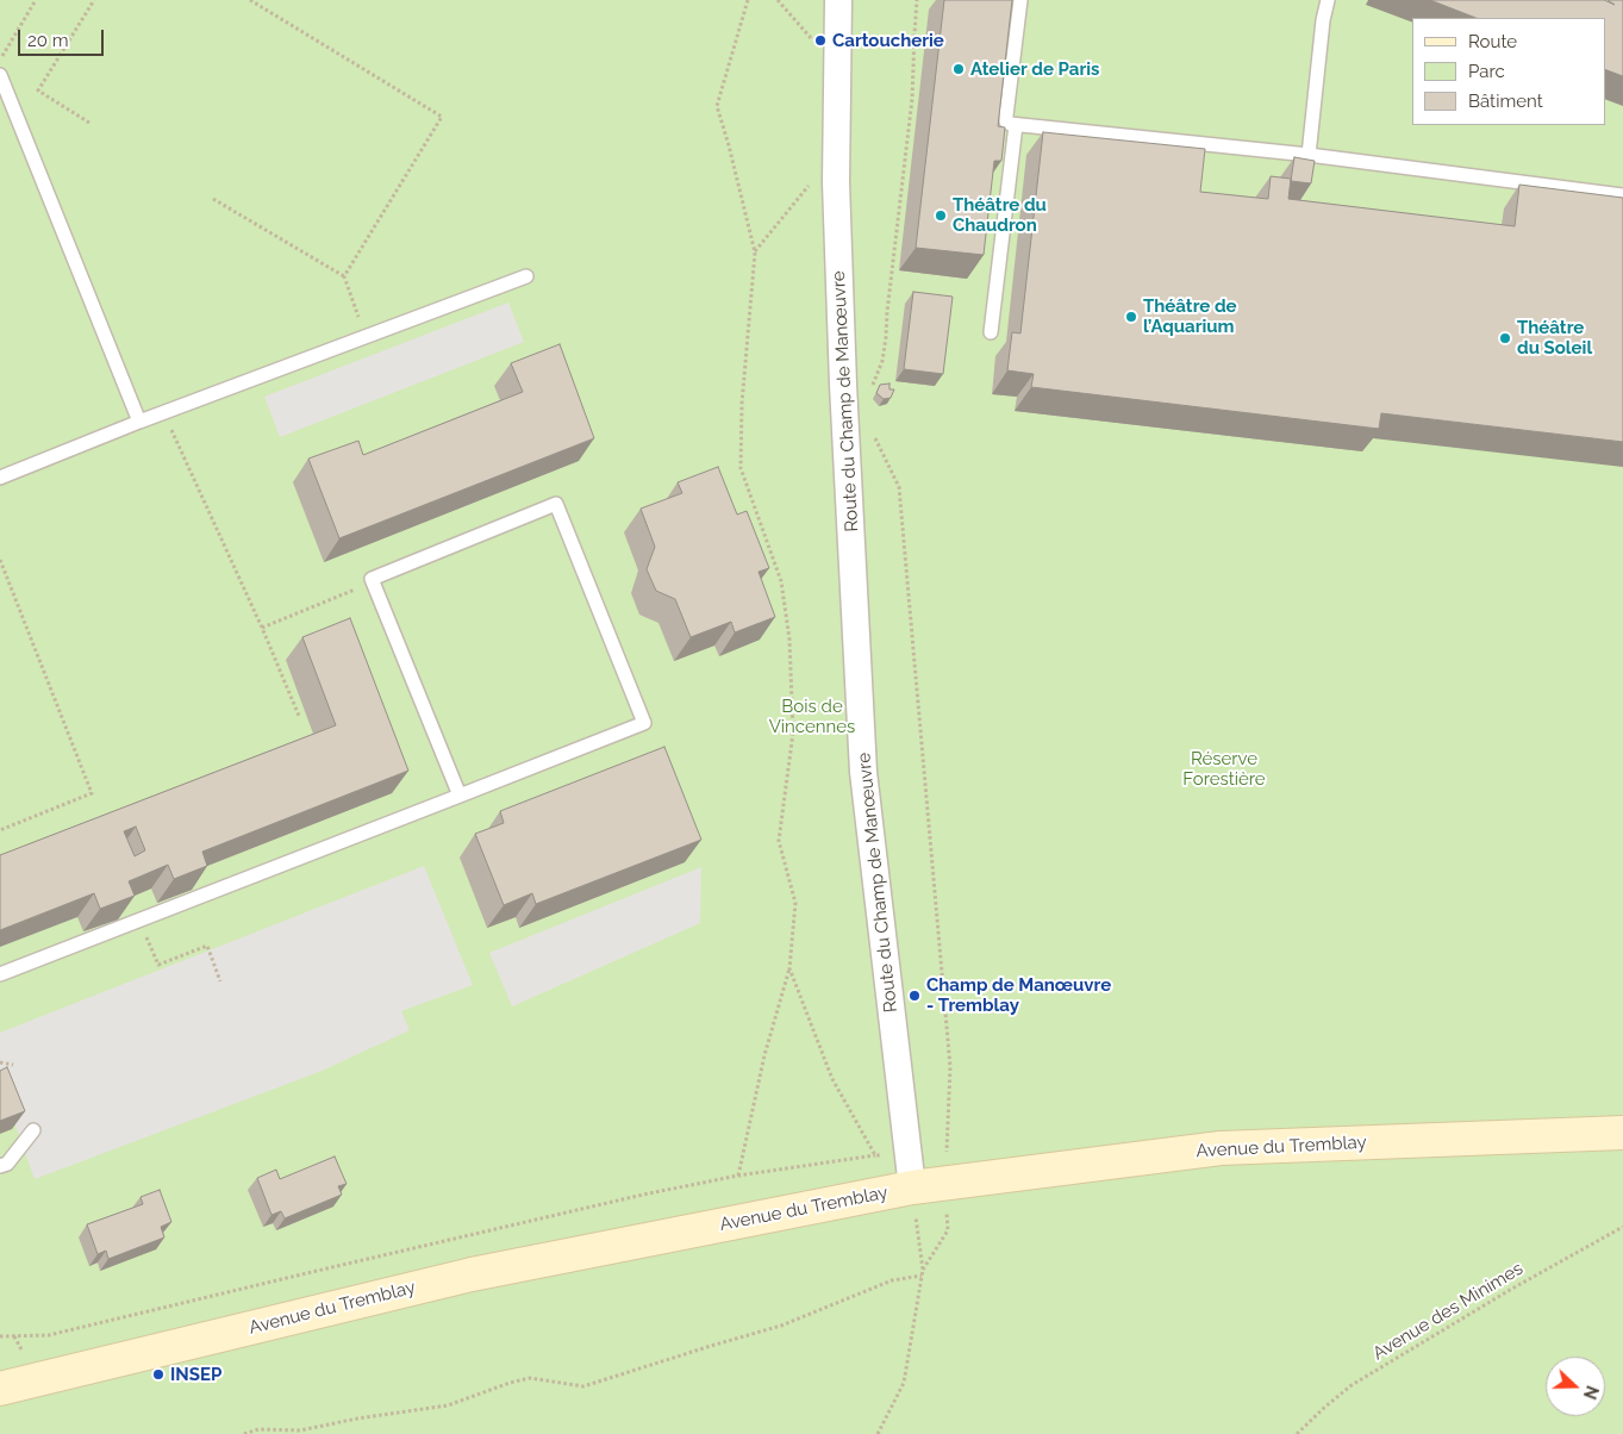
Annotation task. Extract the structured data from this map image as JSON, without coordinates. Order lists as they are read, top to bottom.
{
  "streets": {
    "main road": ["Avenue du Tremblay"],
    "street": ["Route du Champ de Manœuvre"],
    "path": ["Avenue des Minimes"]
  },
  "crossings": [
    ["Route du Champ de Manœuvre", "Avenue du Tremblay"]
  ],
  "parks": ["Bois de Vincennes", "Réserve Forestière"],
  "places": [
    "Cartoucherie",
    "Atelier de Paris",
    "Théâtre du Chaudron",
    "Théâtre de l’Aquarium",
    "Théâtre du Soleil",
    "Champ de Manœuvre - Tremblay",
    "INSEP"
  ],
  "legend": ["Route", "Parc", "Bâtiment"],
  "scale_bar": "20 m",
  "north": "right"
}
